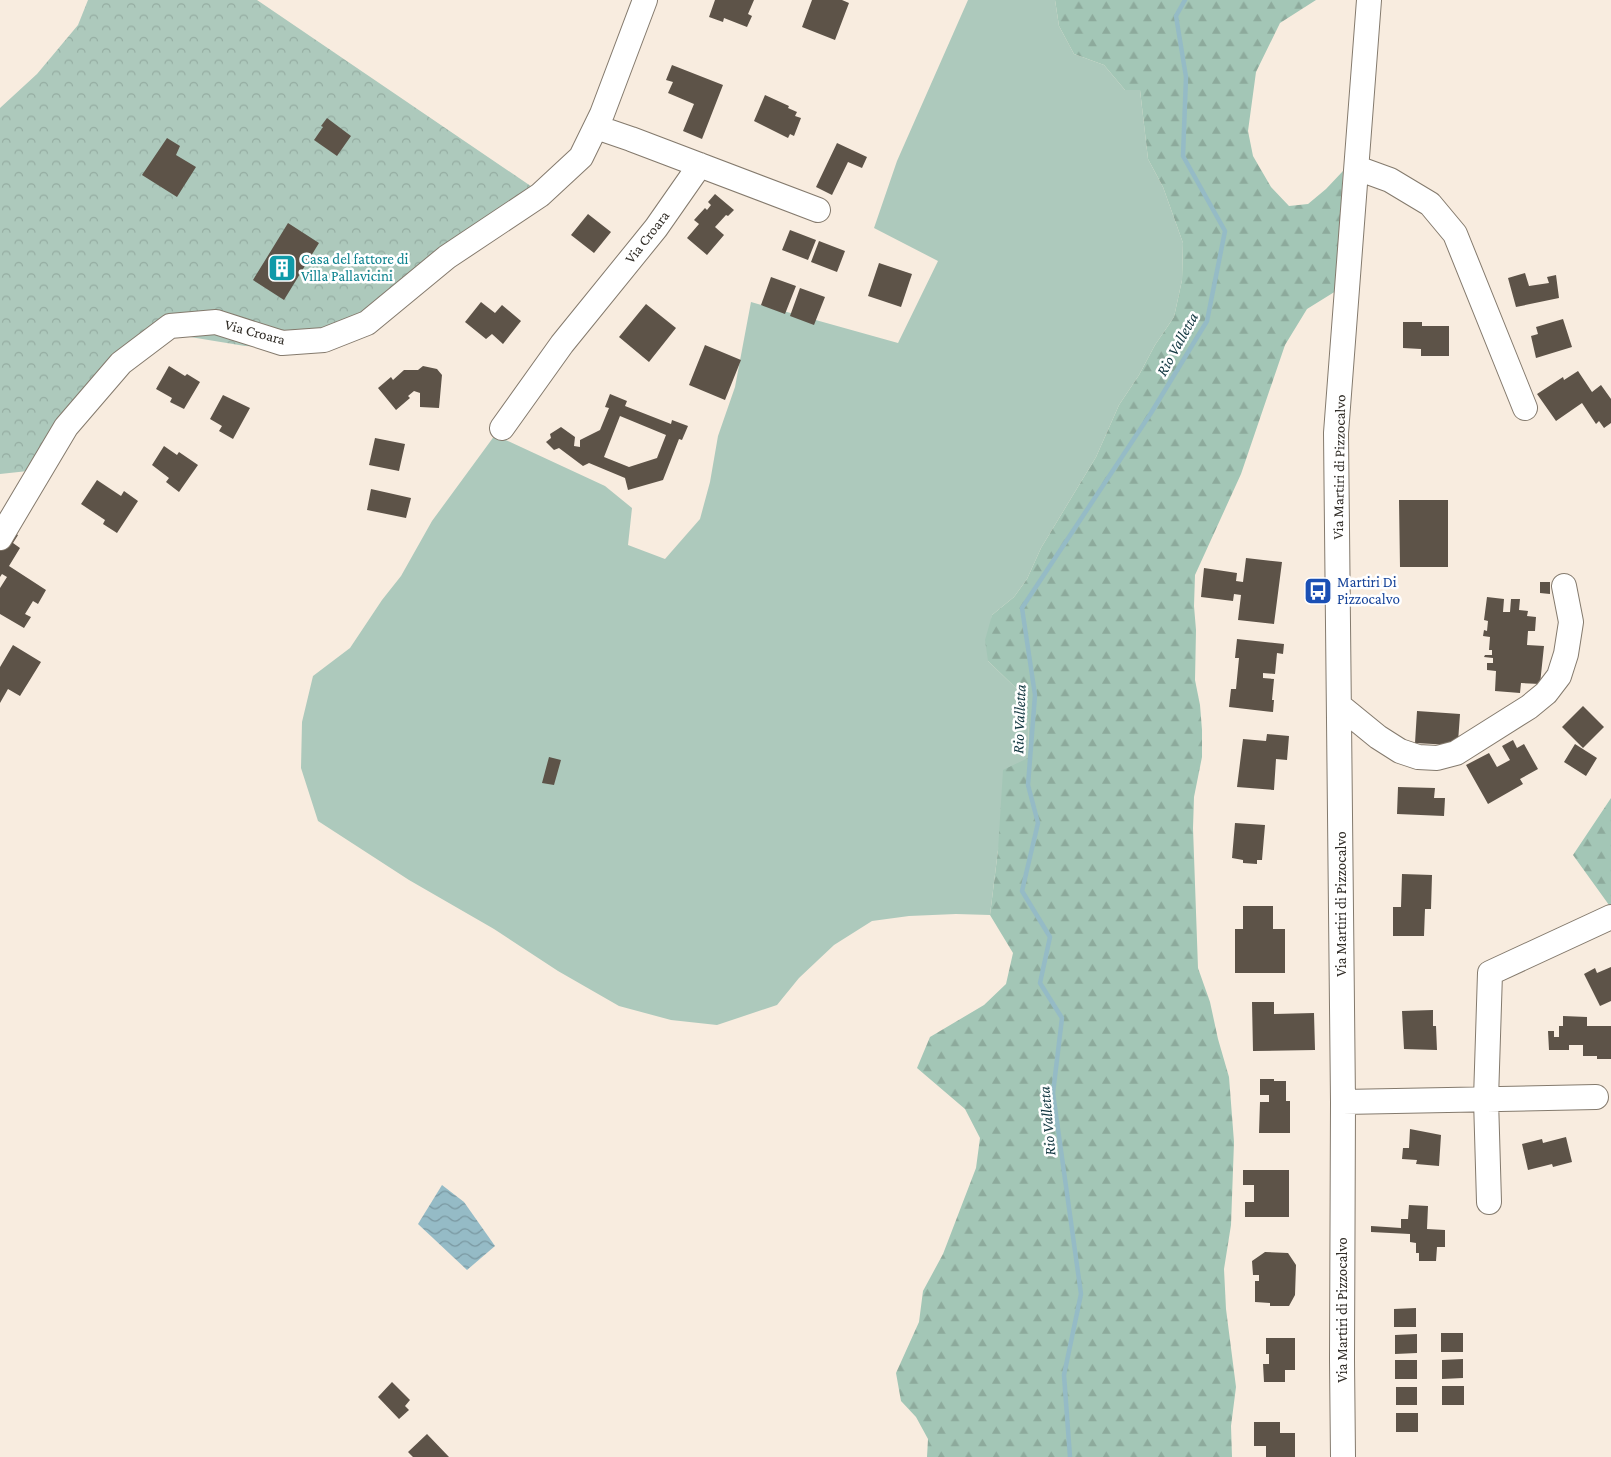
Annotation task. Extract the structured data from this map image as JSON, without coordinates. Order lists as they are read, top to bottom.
{
  "streets": {
    "street": ["Via Croara", "Via Martiri di Pizzocalvo"]
  },
  "water": ["Rio Valletta"],
  "places": {
    "building": ["Casa del fattore di Villa Pallavicini"],
    "bus stop": ["Martiri Di Pizzocalvo"]
  }
}
